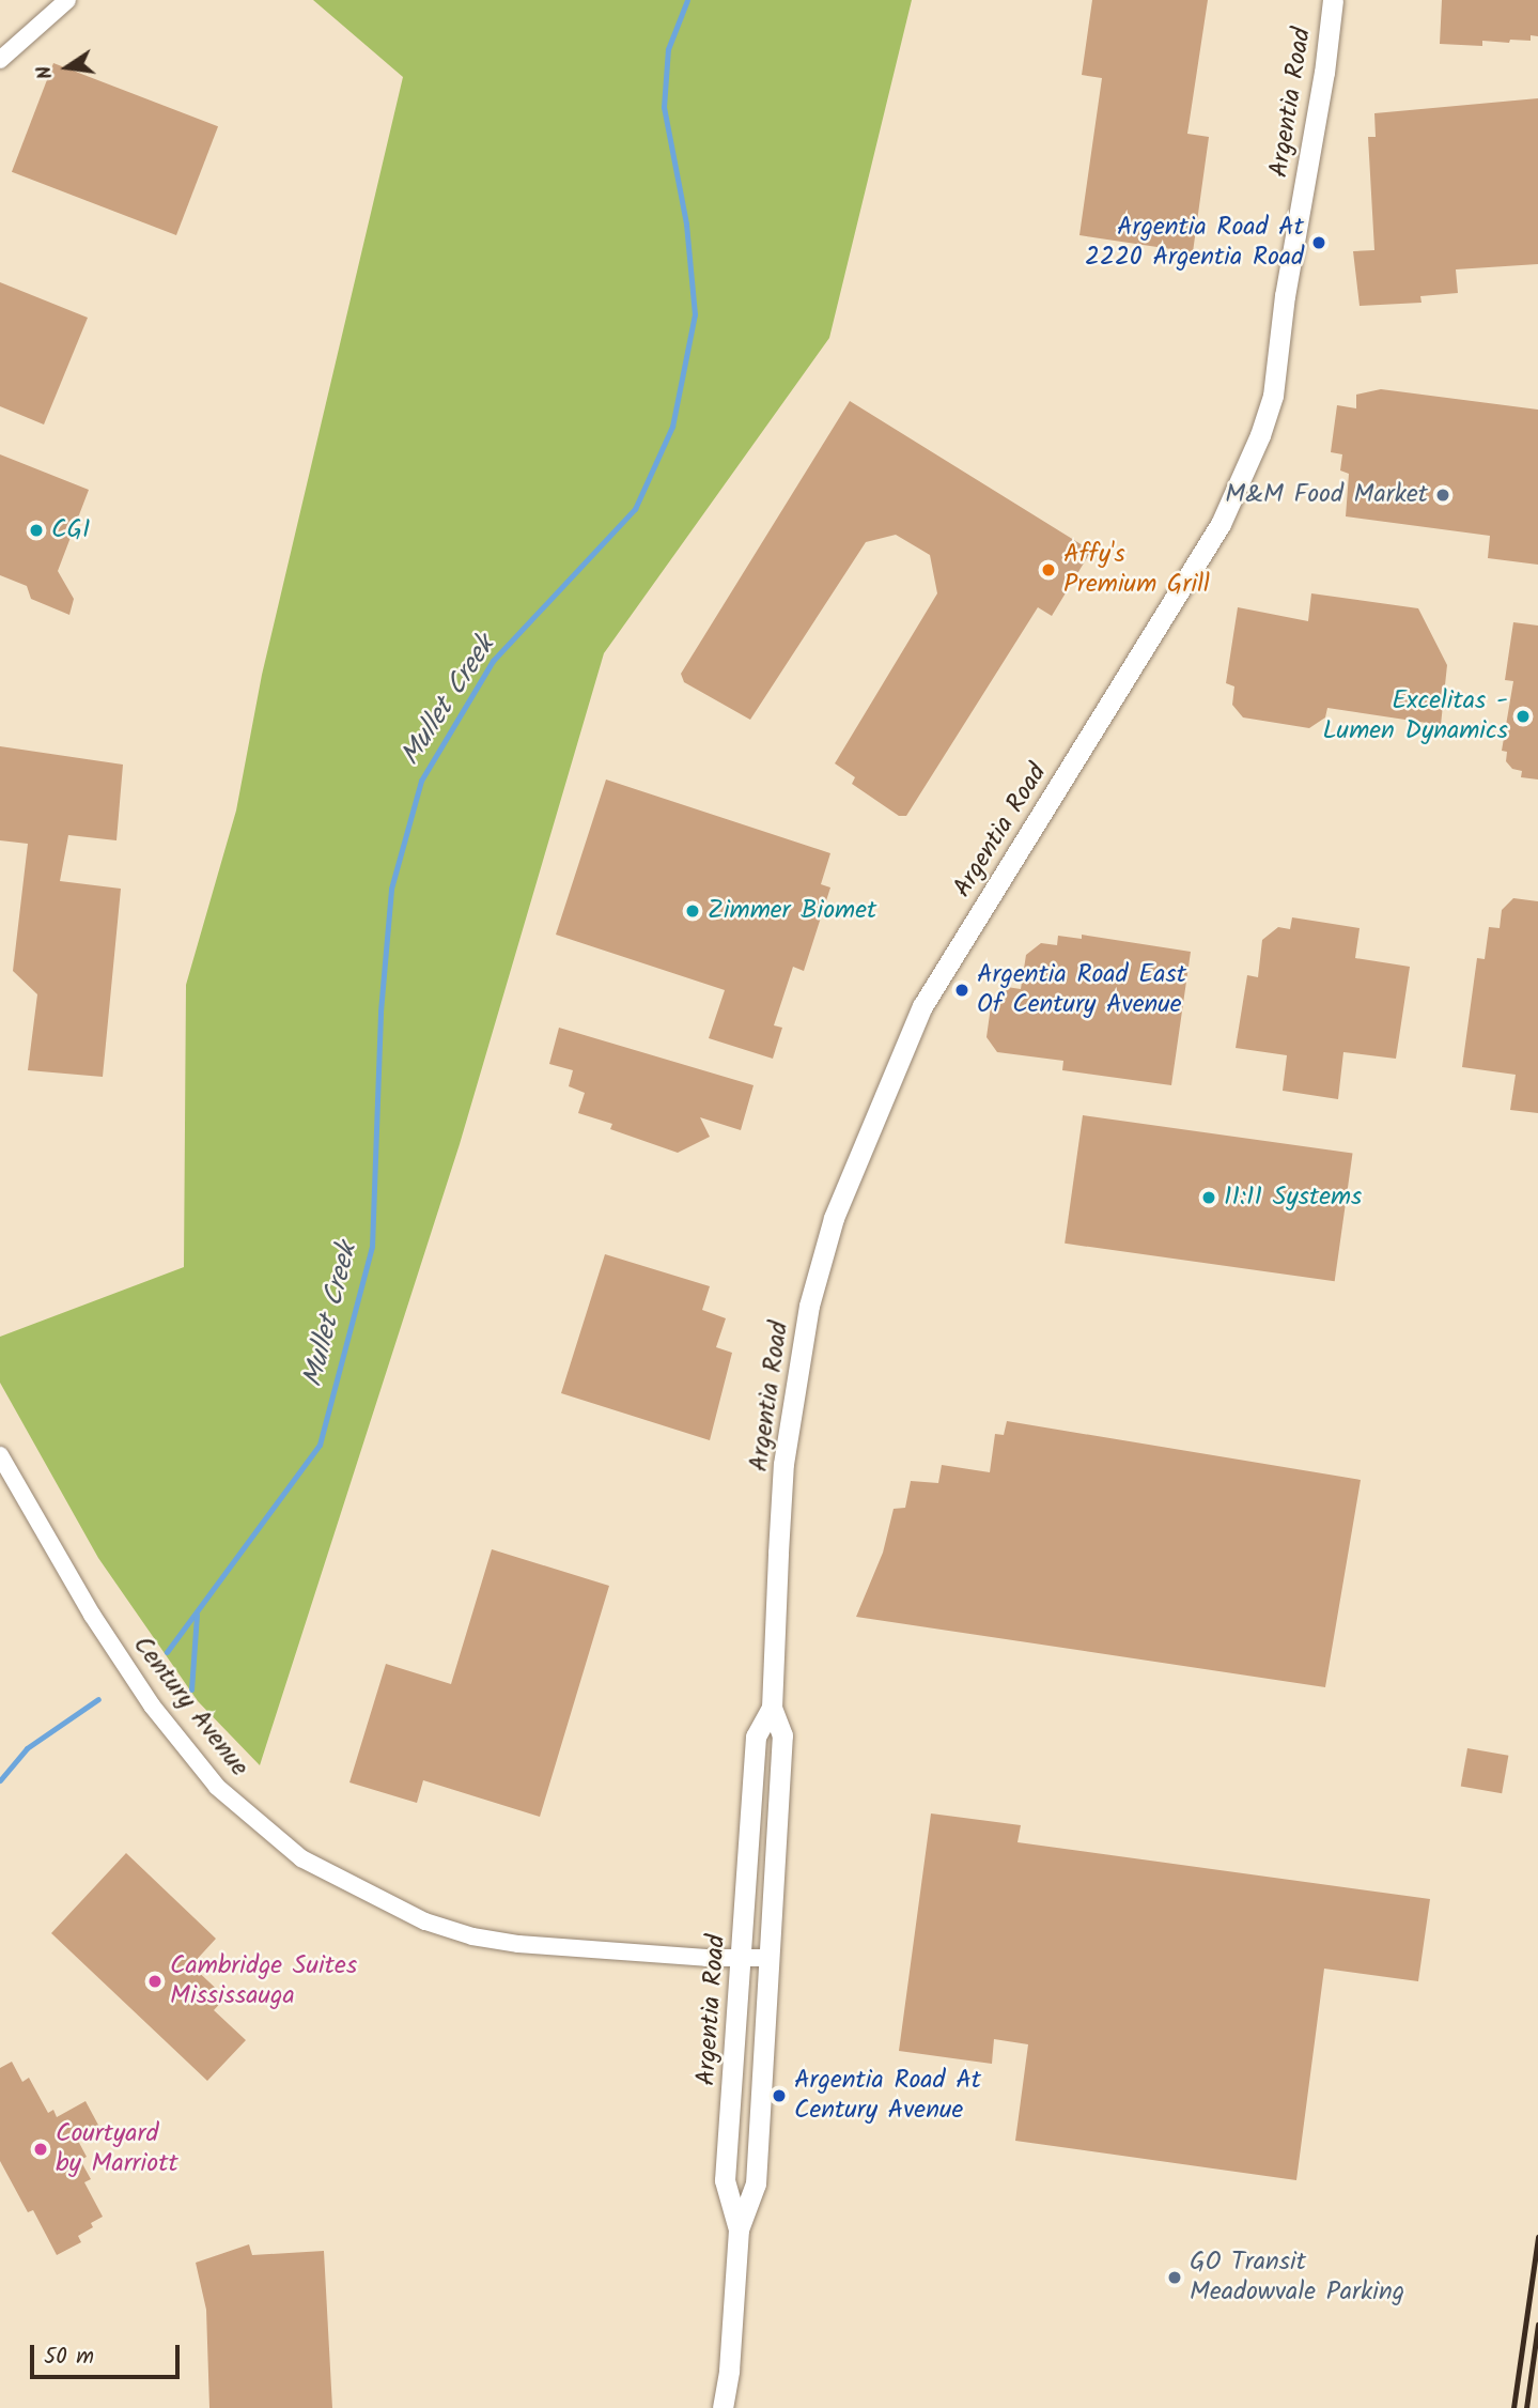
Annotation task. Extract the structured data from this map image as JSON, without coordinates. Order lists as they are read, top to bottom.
{
  "streets": {
    "street": ["Argentia Road", "Century Avenue"]
  },
  "crossings": [
    ["Argentia Road", "Century Avenue"]
  ],
  "water": ["Mullet Creek"],
  "places": [
    "Argentia Road At 2220 Argentia Road",
    "M&M Food Market",
    "CGI",
    "Affy's Premium Grill",
    "Excelitas - Lumen Dynamics",
    "Zimmer Biomet",
    "Argentia Road East Of Century Avenue",
    "11:11 Systems",
    "Cambridge Suites Mississauga",
    "Argentia Road At Century Avenue",
    "Courtyard by Marriott",
    "GO Transit Meadowvale Parking"
  ],
  "scale_bar": "50 m",
  "north": "left"
}
